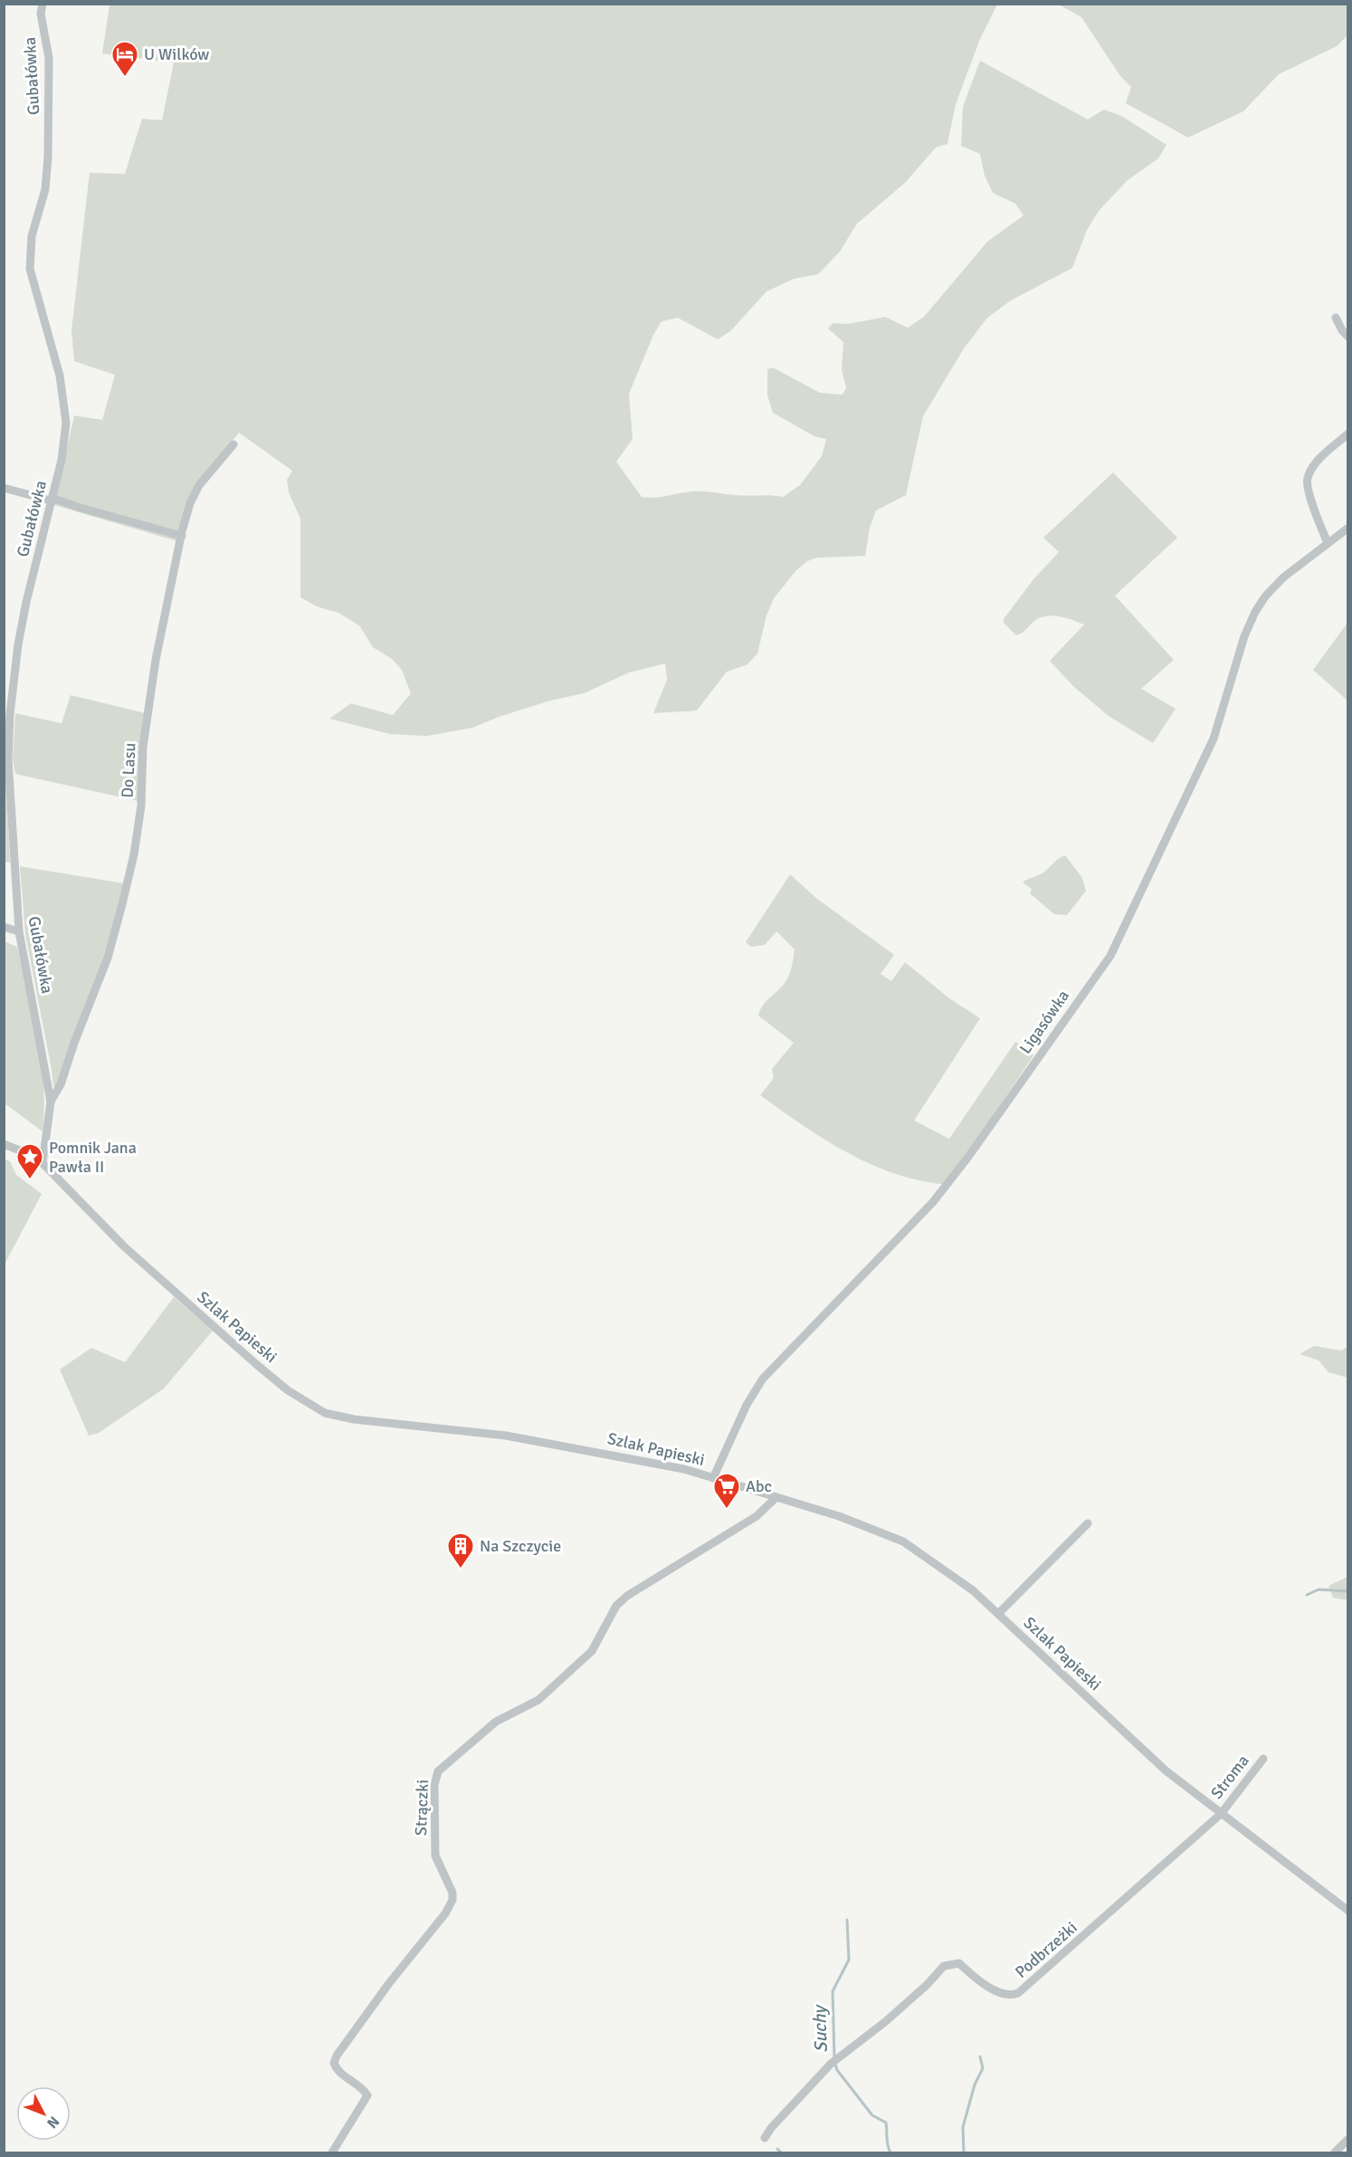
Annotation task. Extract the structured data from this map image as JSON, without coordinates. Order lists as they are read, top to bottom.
{
  "streets": {
    "street": [
      "Gubałówka",
      "Do Lasu",
      "Ligasówka",
      "Szlak Papieski",
      "Stroma",
      "Strączki",
      "Podbrzeżki"
    ]
  },
  "crossings": [
    ["Gubałówka", "Do Lasu"],
    ["Gubałówka", "Szlak Papieski"],
    ["Ligasówka", "Szlak Papieski"],
    ["Szlak Papieski", "Stroma"],
    ["Szlak Papieski", "Strączki"],
    ["Szlak Papieski", "Podbrzeżki"],
    ["Stroma", "Podbrzeżki"]
  ],
  "water": ["Suchy"],
  "places": {
    "hotel": ["U Wilków"],
    "place": ["Pomnik Jana Pawła II"],
    "supermarket": ["Abc"],
    "building": ["Na Szczycie"]
  },
  "north": "bottom right"
}
